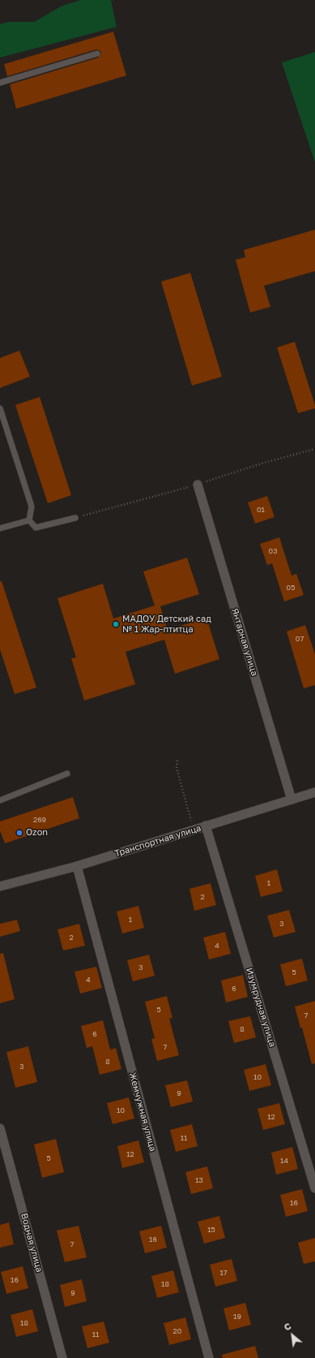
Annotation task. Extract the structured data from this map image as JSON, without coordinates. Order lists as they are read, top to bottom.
{
  "streets": {
    "street": [
      "Янтарная улица",
      "Транспортная улица",
      "Изумрудная улица",
      "Жемчужная улица",
      "Водная улица"
    ]
  },
  "crossings": [
    ["Янтарная улица", "Транспортная улица"],
    ["Транспортная улица", "Изумрудная улица"],
    ["Транспортная улица", "Жемчужная улица"]
  ],
  "places": ["МАДОУ Детский сад № 1 Жар-птитца", "Ozon"],
  "house_numbers": [
    "01",
    "03",
    "05",
    "07",
    "269",
    "1",
    "2",
    "1",
    "3",
    "2",
    "4",
    "3",
    "5",
    "4",
    "6",
    "5",
    "7",
    "8",
    "6",
    "7",
    "8",
    "3",
    "10",
    "9",
    "10",
    "12",
    "11",
    "12",
    "5",
    "14",
    "13",
    "16",
    "15",
    "16",
    "7",
    "17",
    "16",
    "18",
    "9",
    "19",
    "18",
    "20",
    "11"
  ],
  "north": "top left"
}
